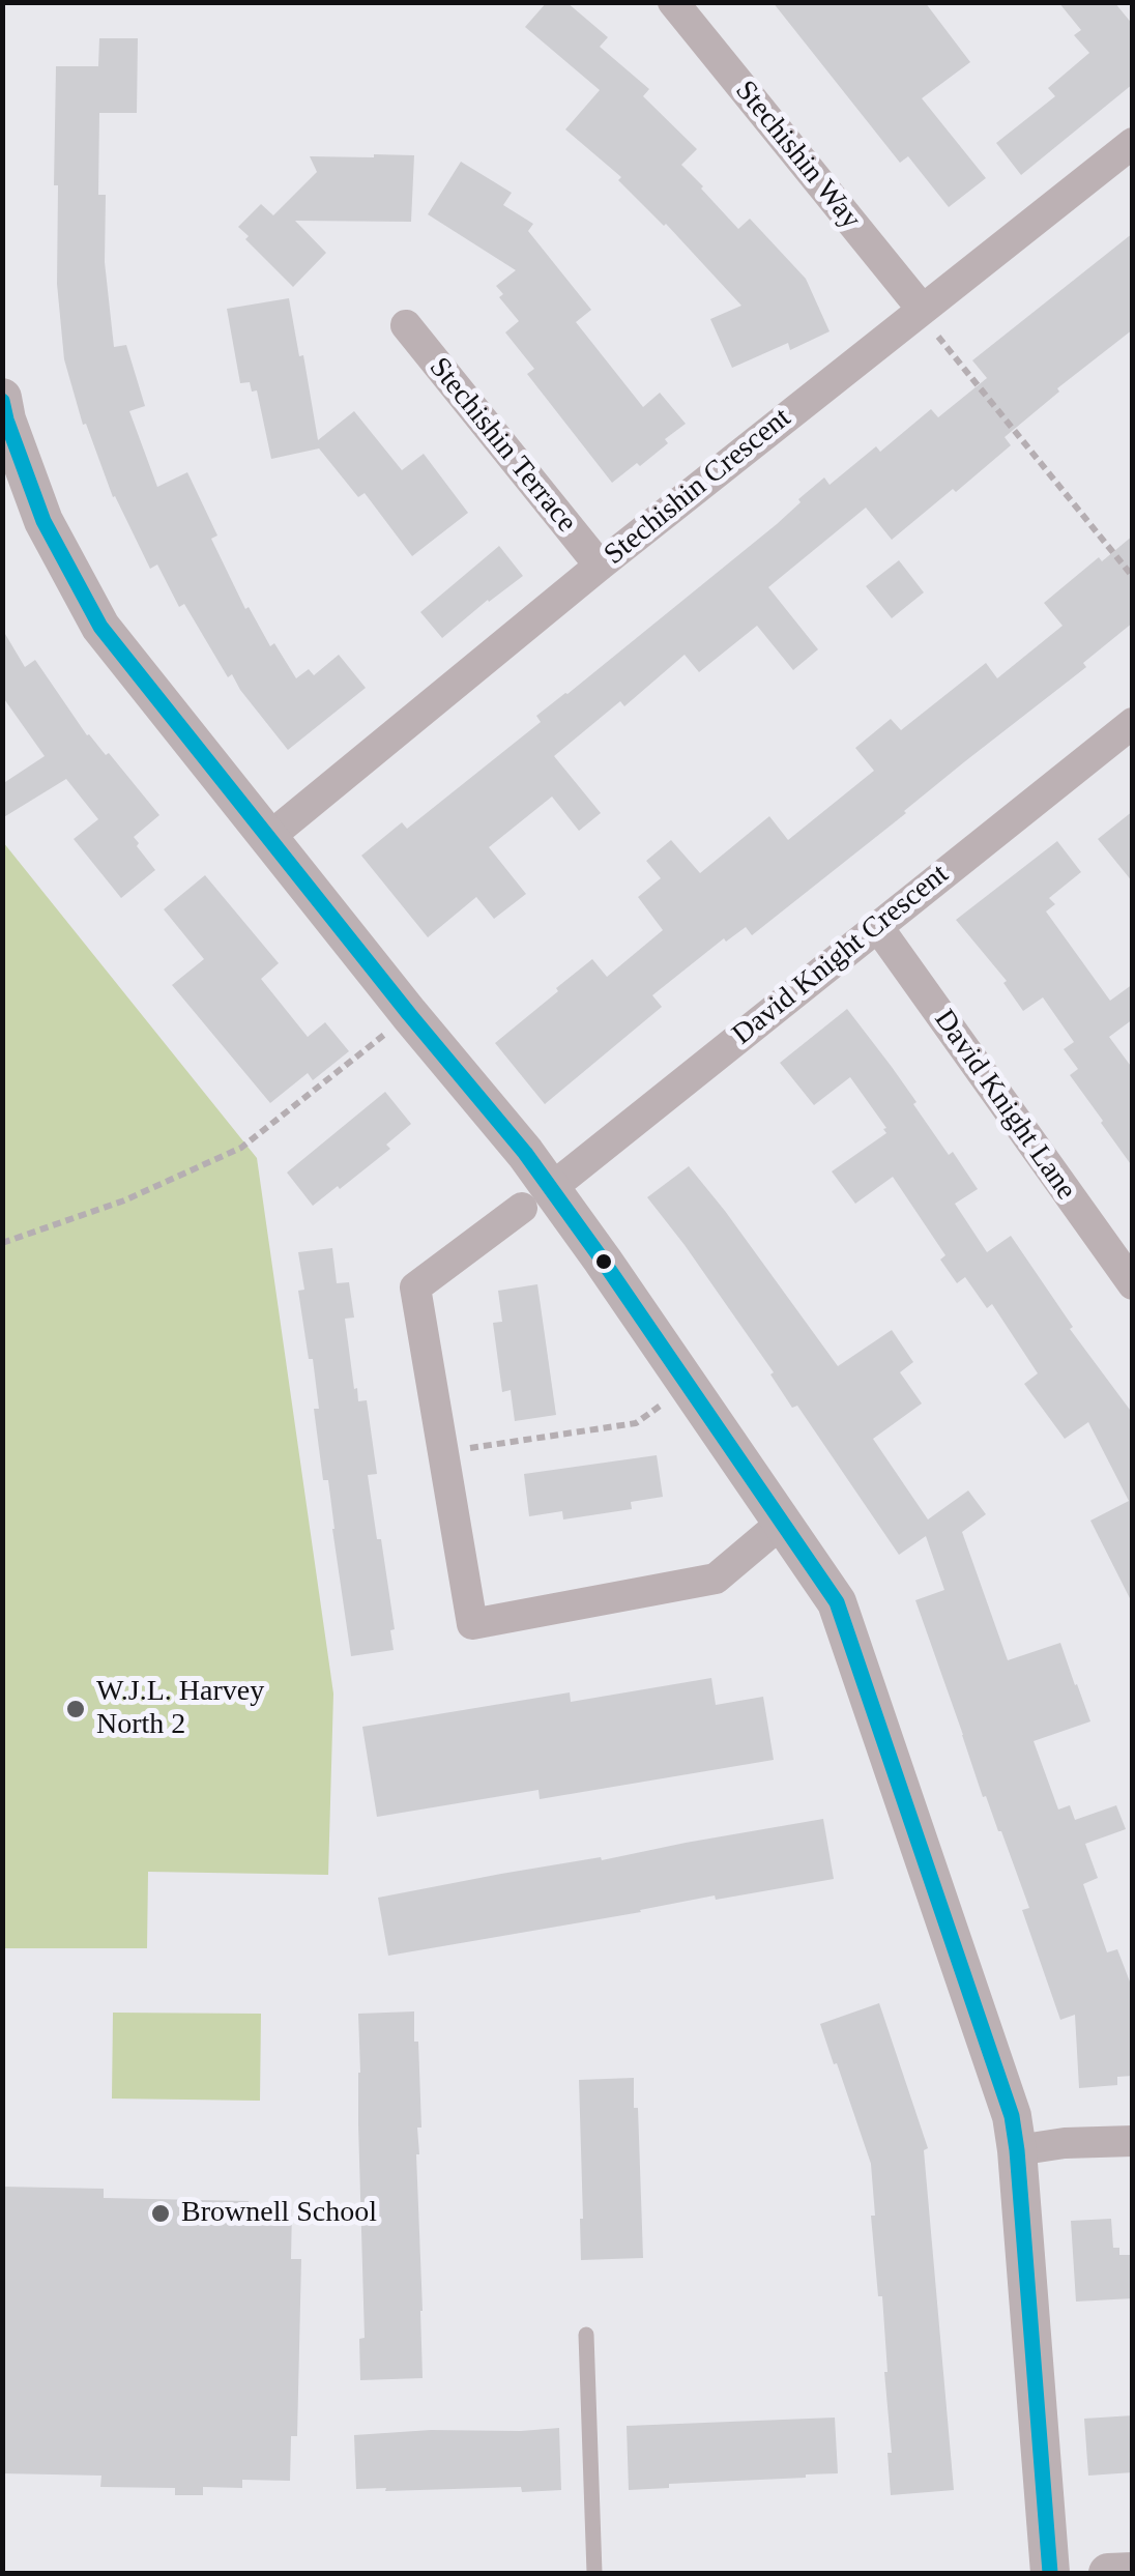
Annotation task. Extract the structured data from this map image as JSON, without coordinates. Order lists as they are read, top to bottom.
{
  "streets": {
    "street": [
      "Stechishin Way",
      "Stechishin Terrace",
      "Stechishin Crescent",
      "David Knight Crescent",
      "David Knight Lane"
    ]
  },
  "crossings": [
    ["Stechishin Way", "Stechishin Crescent"],
    ["Stechishin Terrace", "Stechishin Crescent"],
    ["David Knight Crescent", "David Knight Lane"]
  ],
  "places": ["W.J.L. Harvey North 2", "Brownell School"]
}
